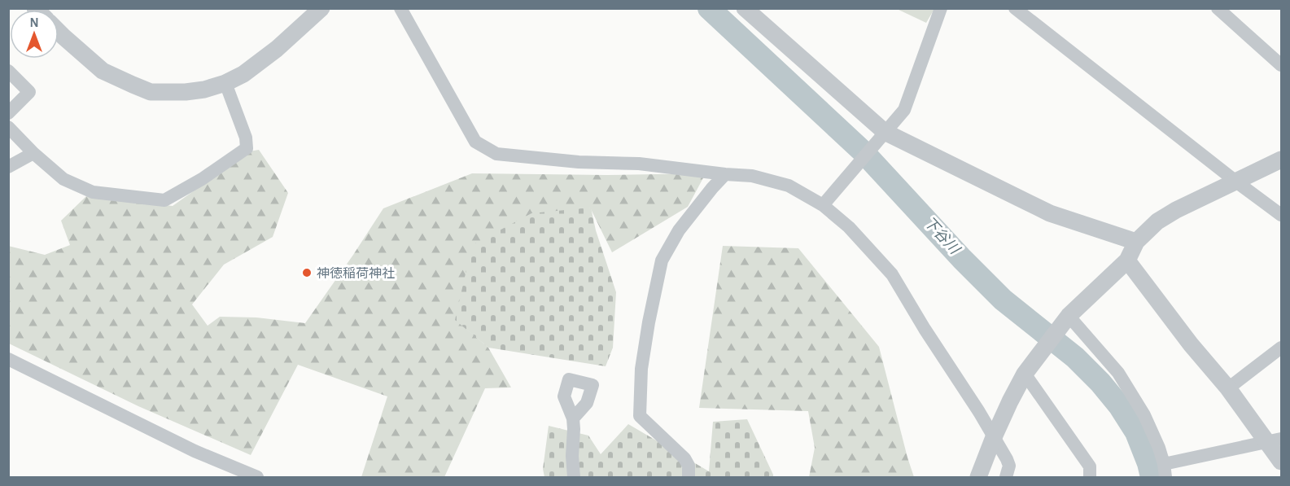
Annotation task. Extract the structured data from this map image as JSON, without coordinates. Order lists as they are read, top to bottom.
{
  "water": ["下谷川"],
  "places": ["神徳稲荷神社"],
  "north": "top"
}
